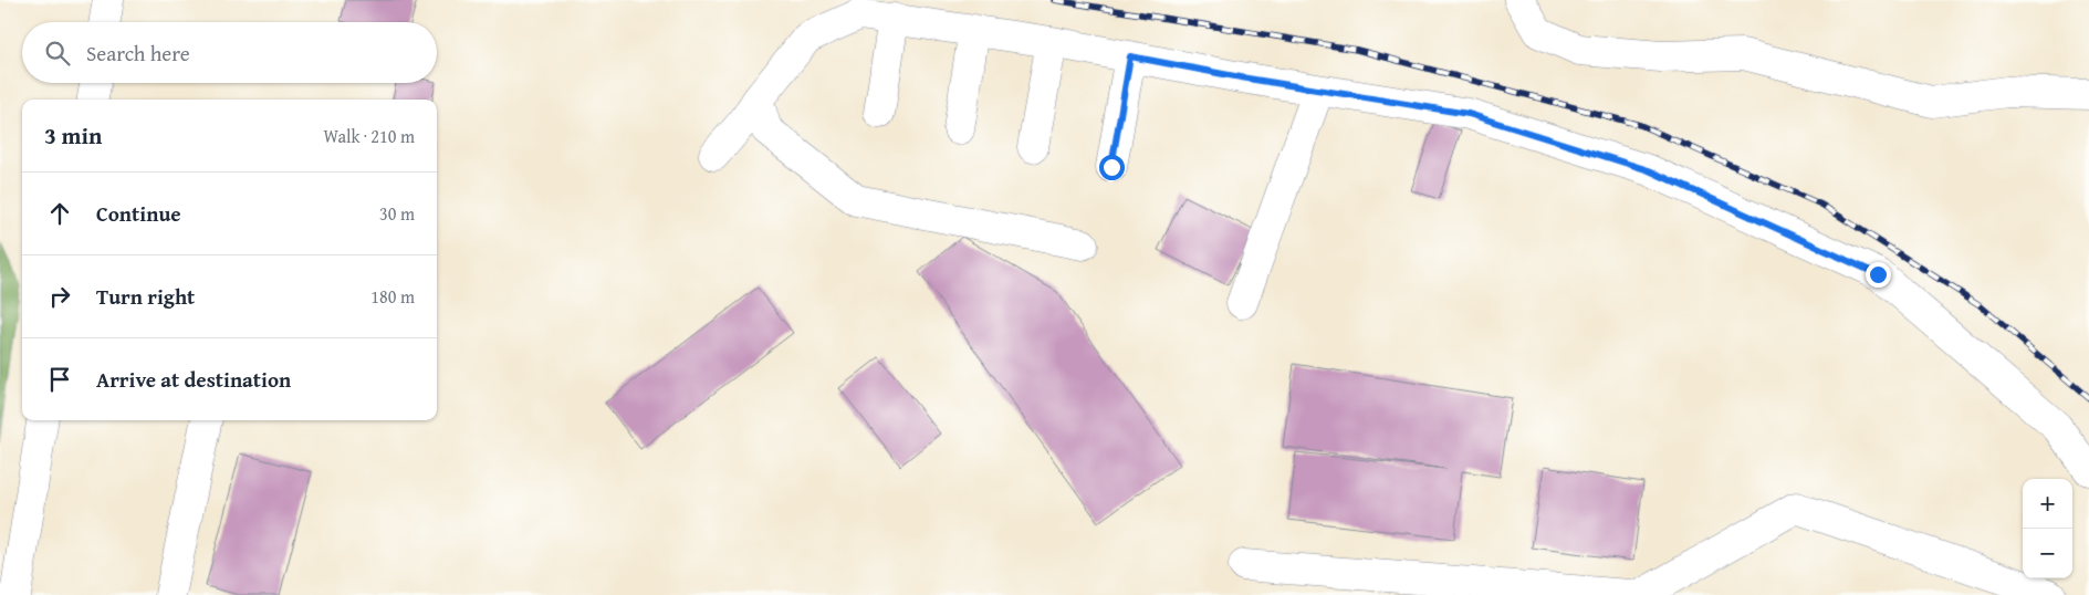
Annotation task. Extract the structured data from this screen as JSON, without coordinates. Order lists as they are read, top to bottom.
{
  "page": {
    "search": "Search here",
    "heading": ["3 min", "Walk · 210 m"],
    "list": [
      ["Continue", "30 m"],
      ["Turn right", "180 m"],
      "Arrive at destination"
    ],
    "map_buttons": ["+", "−"]
  }
}
